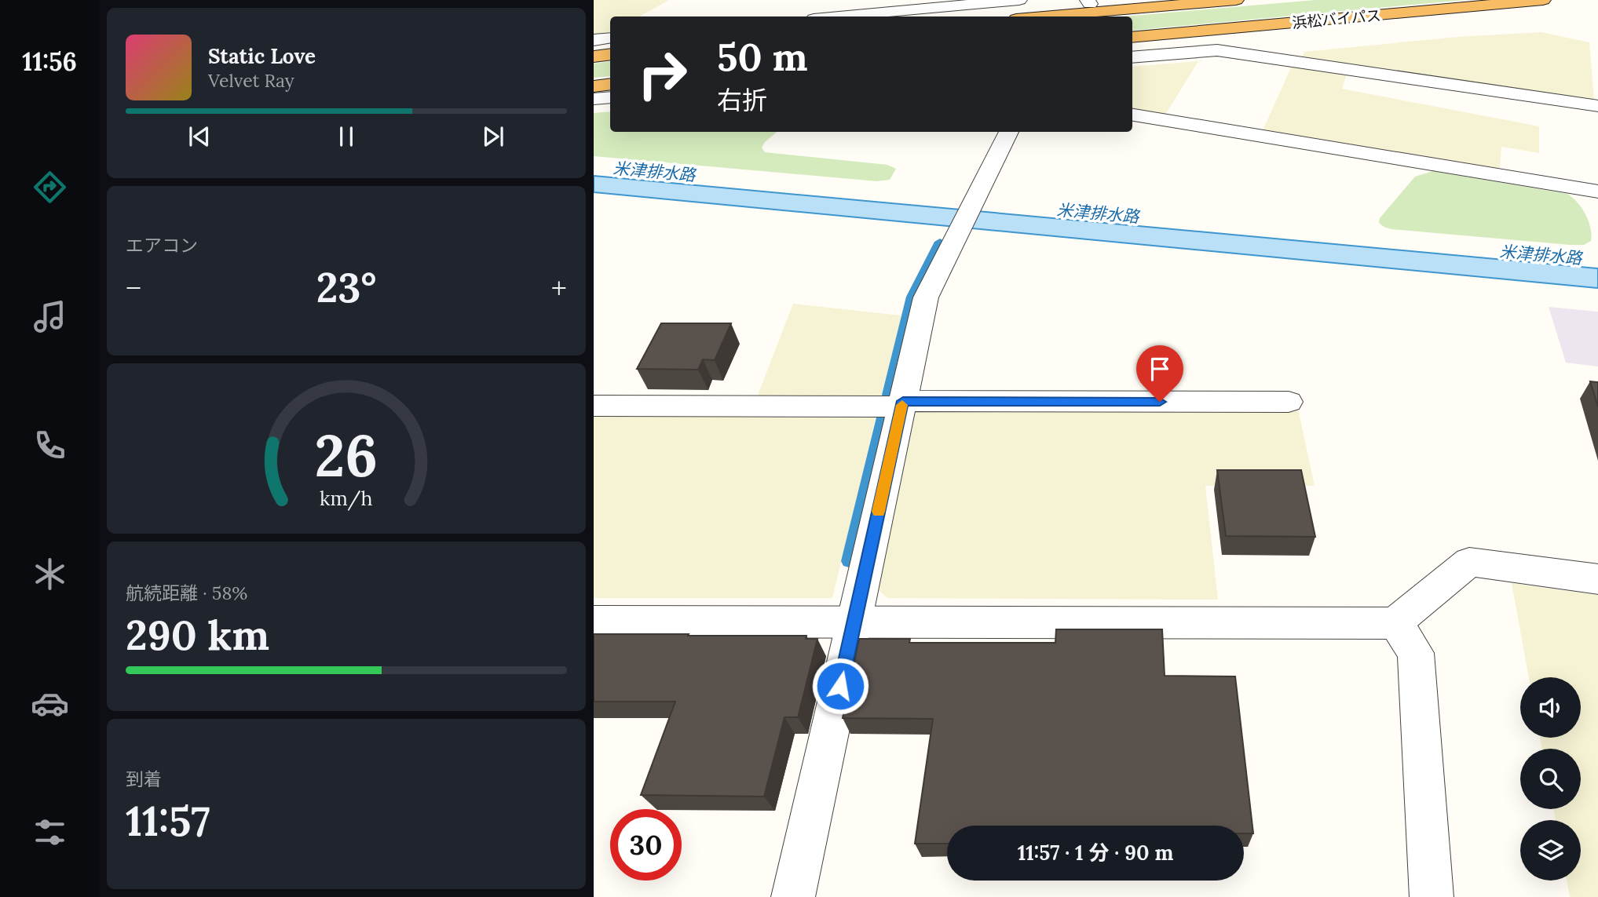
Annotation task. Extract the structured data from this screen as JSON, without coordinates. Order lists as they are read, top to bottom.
{
  "streets": {
    "highway": ["浜松バイパス"]
  },
  "water": ["米津排水路"],
  "page": {
    "tabs": "11:56",
    "turn": ["50 m", "右折"],
    "song": ["Static Love", "Velvet Ray"],
    "tile": [
      "エアコン",
      ["航続距離 · 58%", "290 km"],
      ["到着", "11:57"]
    ],
    "heat": ["−", "23°", "+"],
    "limit": "30",
    "trip": "11:57 · 1 分 · 90 m",
    "gauge": ["26", "km/h"]
  }
}
